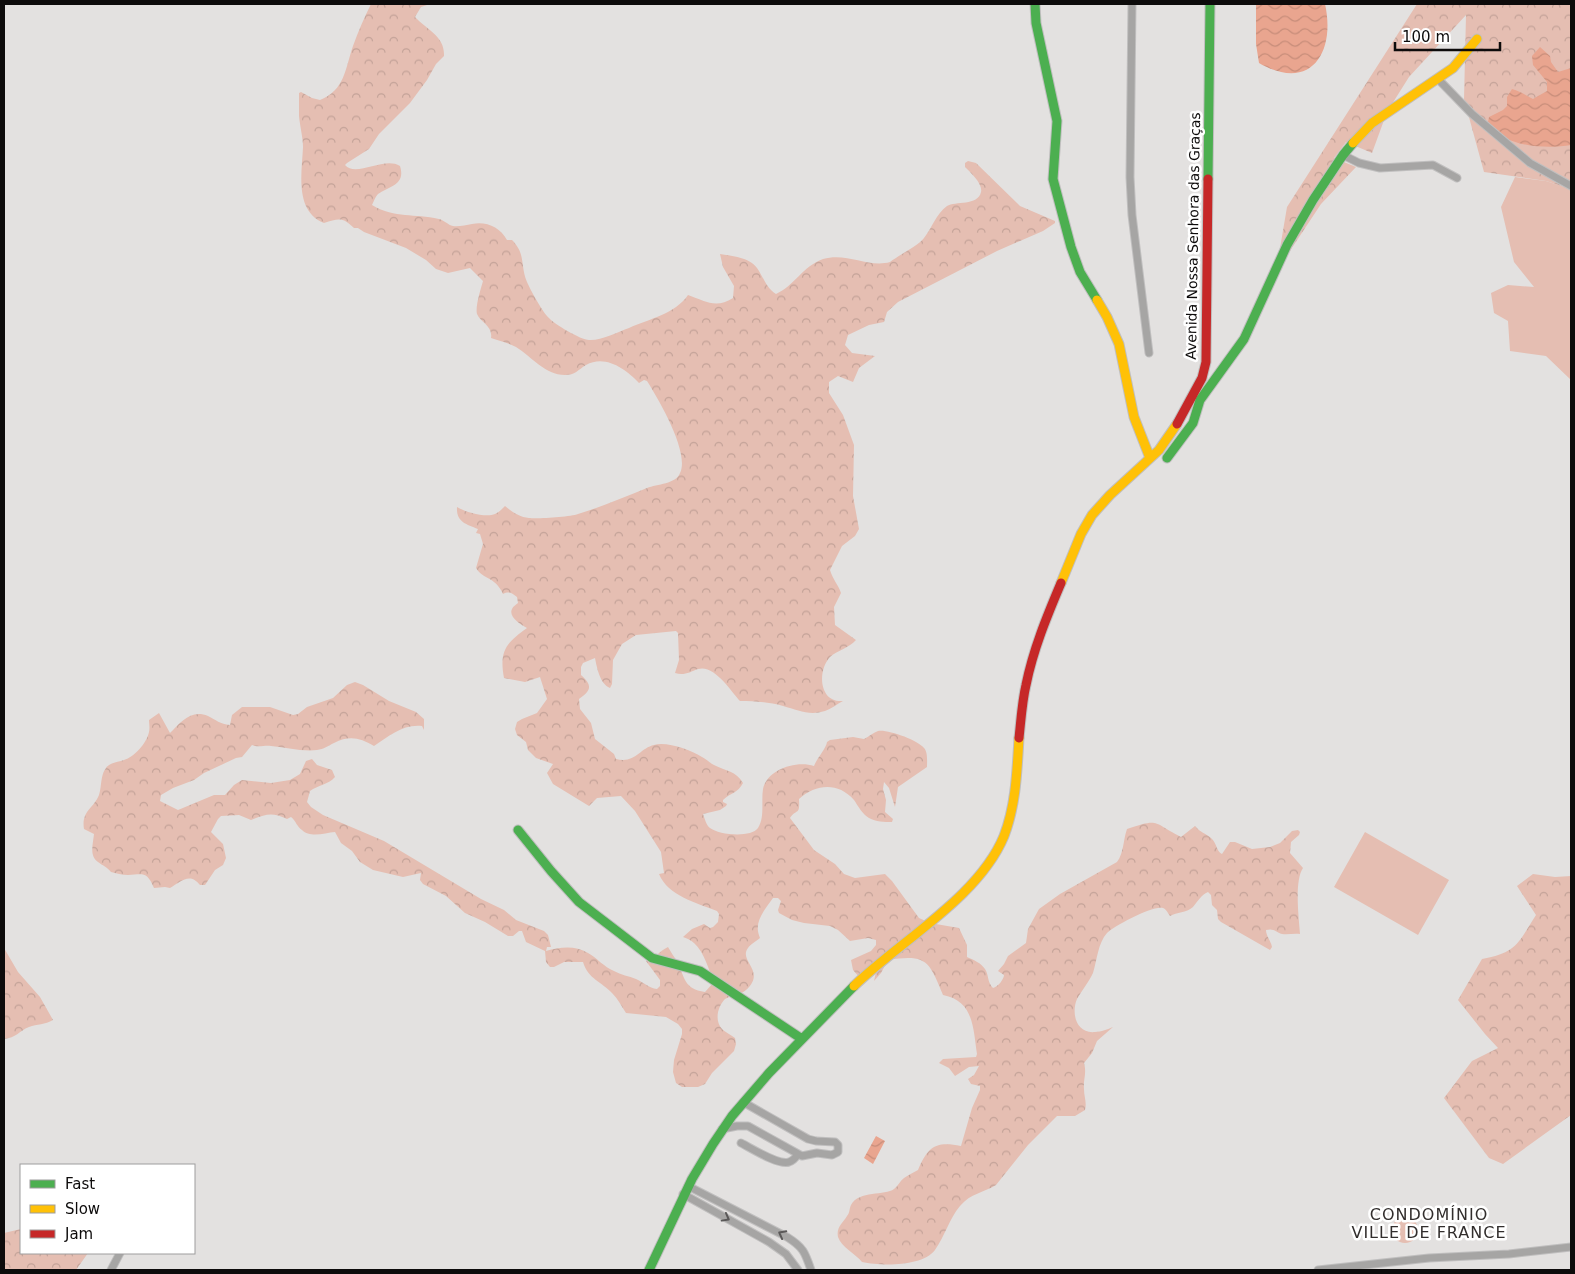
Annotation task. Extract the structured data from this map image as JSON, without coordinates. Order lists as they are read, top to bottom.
{
  "streets": {
    "main road": ["Avenida Nossa Senhora das Graças"]
  },
  "districts": ["CONDOMÍNIO VILLE DE FRANCE"],
  "legend": ["Fast", "Slow", "Jam"],
  "scale_bar": "100 m"
}
